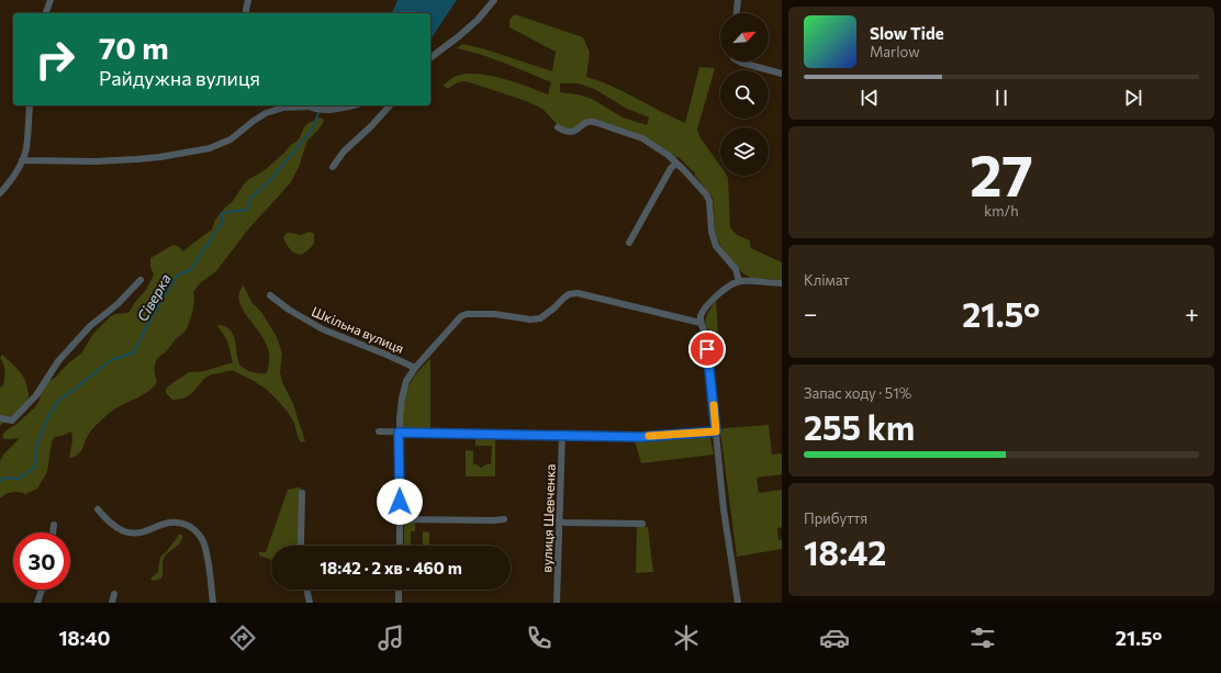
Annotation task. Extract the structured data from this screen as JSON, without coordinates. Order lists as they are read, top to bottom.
{
  "streets": {
    "street": ["Шкільна вулиця", "вулиця Шевченка"]
  },
  "water": ["Сіверка"],
  "north": "top right",
  "page": {
    "turn": ["70 m", "Райдужна вулиця"],
    "song": ["Slow Tide", "Marlow"],
    "tile": [
      ["27", "km/h"],
      "Клімат",
      ["Запас ходу · 51%", "255 km"],
      ["Прибуття", "18:42"]
    ],
    "heat": ["−", "21.5°", "+"],
    "limit": "30",
    "trip": "18:42 · 2 хв · 460 m",
    "tabs": ["18:40", "21.5°"]
  }
}
